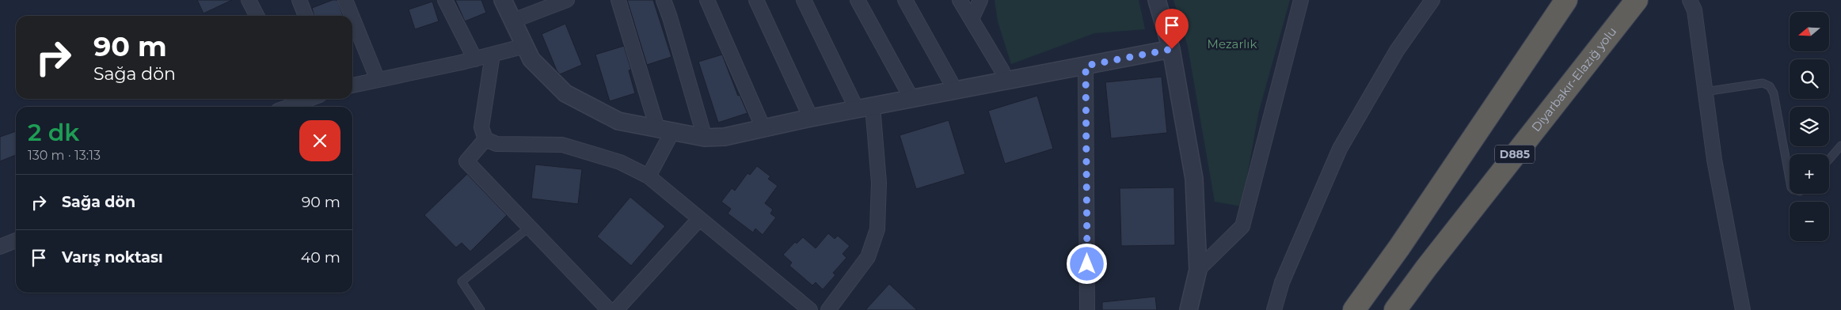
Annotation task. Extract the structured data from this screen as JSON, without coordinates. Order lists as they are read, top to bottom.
{
  "streets": {
    "highway": ["Diyarbakır-Elazığ yolu", "D885"]
  },
  "parks": ["Mezarlık"],
  "north": "left",
  "page": {
    "map_buttons": ["+", "−"],
    "turn": ["90 m", "Sağa dön"],
    "heading": ["2 dk", "130 m · 13:13"],
    "list": [
      {
        "name": "Sağa dön",
        "value": "90 m"
      },
      {
        "name": "Varış noktası",
        "value": "40 m"
      }
    ]
  }
}
